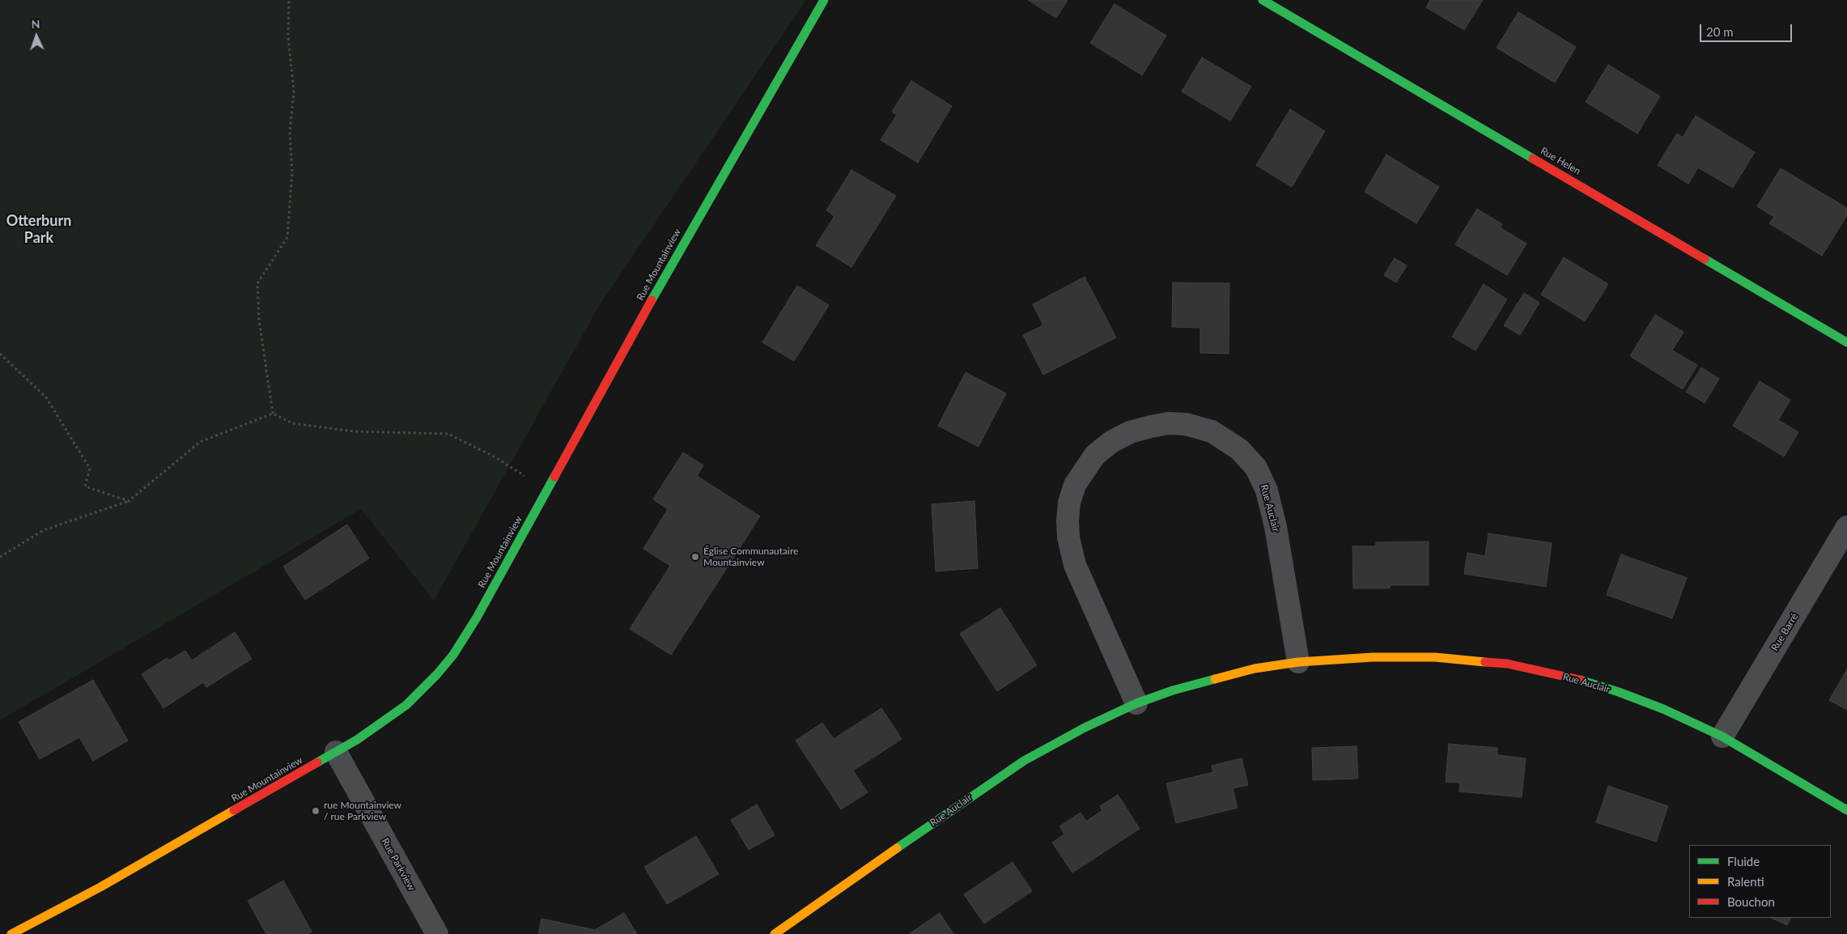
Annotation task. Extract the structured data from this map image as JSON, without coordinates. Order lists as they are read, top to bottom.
{
  "streets": {
    "street": [
      "Rue Helen",
      "Rue Mountainview",
      "Rue Auclair",
      "Rue Barré",
      "Rue Parkview"
    ]
  },
  "crossings": [
    ["Rue Mountainview", "Rue Parkview"],
    ["Rue Auclair", "Rue Barré"]
  ],
  "districts": ["Otterburn Park"],
  "places": ["Église Communautaire Mountainview", "rue Mountainview / rue Parkview"],
  "legend": ["Fluide", "Ralenti", "Bouchon"],
  "scale_bar": "20 m",
  "north": "top"
}
